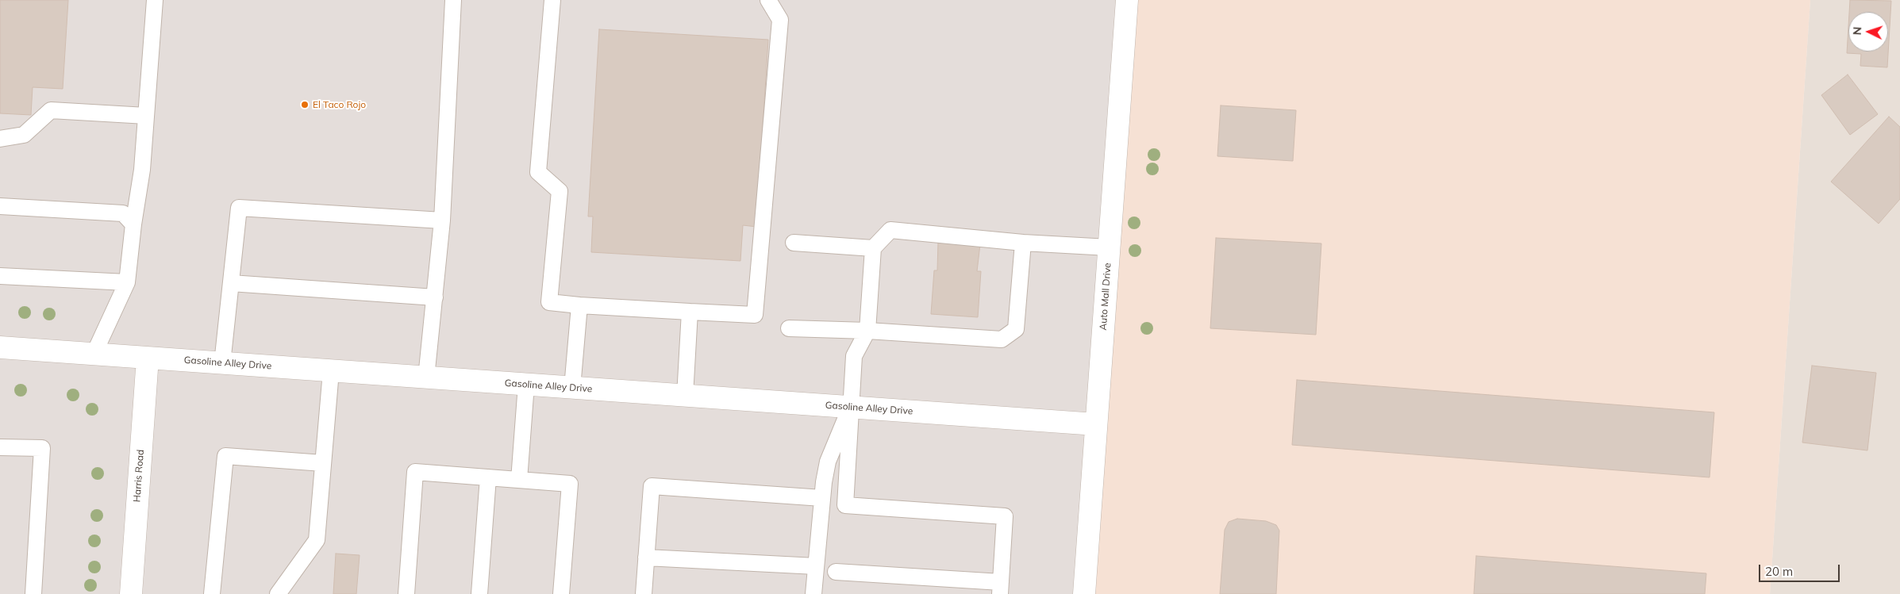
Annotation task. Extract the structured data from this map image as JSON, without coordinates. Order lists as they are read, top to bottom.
{
  "streets": {
    "street": ["Auto Mall Drive", "Gasoline Alley Drive", "Harris Road"]
  },
  "crossings": [
    ["Auto Mall Drive", "Gasoline Alley Drive"],
    ["Gasoline Alley Drive", "Harris Road"]
  ],
  "places": ["El Taco Rojo"],
  "scale_bar": "20 m",
  "north": "left"
}
